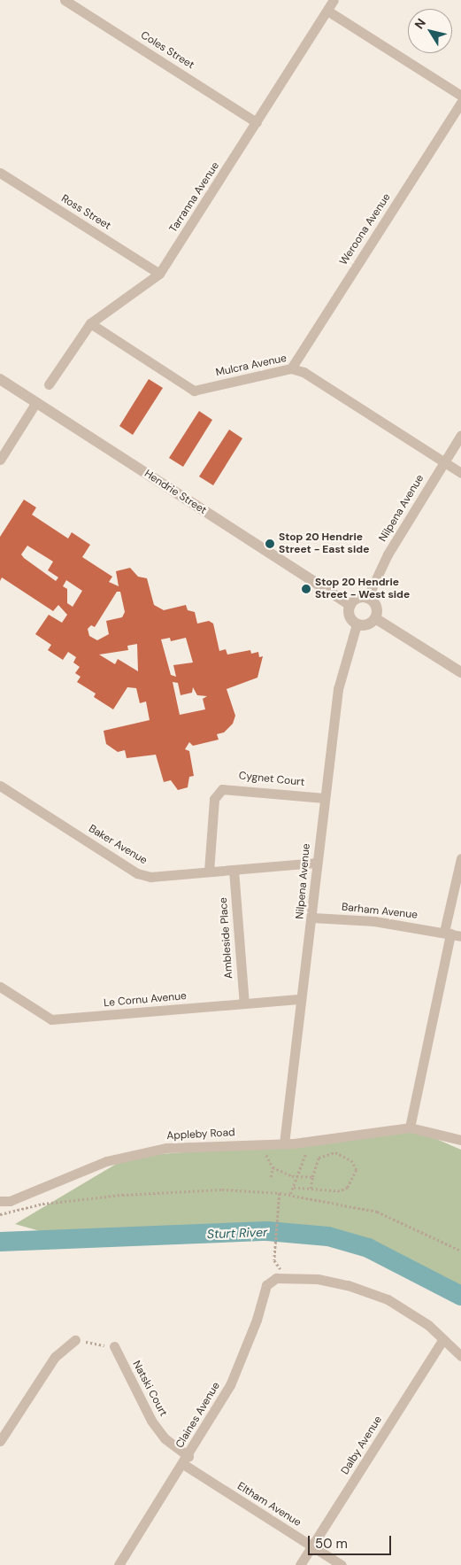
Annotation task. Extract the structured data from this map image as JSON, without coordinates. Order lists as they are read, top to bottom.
{
  "streets": {
    "street": [
      "Coles Street",
      "Tarranna Avenue",
      "Ross Street",
      "Weroona Avenue",
      "Mulcra Avenue",
      "Hendrie Street",
      "Nilpena Avenue",
      "Cygnet Court",
      "Baker Avenue",
      "Barham Avenue",
      "Ambleside Place",
      "Le Cornu Avenue",
      "Appleby Road",
      "Natski Court",
      "Claines Avenue",
      "Dalby Avenue",
      "Eltham Avenue"
    ]
  },
  "crossings": [
    ["Coles Street", "Tarranna Avenue"],
    ["Tarranna Avenue", "Ross Street"],
    ["Tarranna Avenue", "Mulcra Avenue"],
    ["Weroona Avenue", "Mulcra Avenue"],
    ["Mulcra Avenue", "Nilpena Avenue"],
    ["Hendrie Street", "Nilpena Avenue"],
    ["Nilpena Avenue", "Cygnet Court"],
    ["Nilpena Avenue", "Baker Avenue"],
    ["Nilpena Avenue", "Barham Avenue"],
    ["Nilpena Avenue", "Le Cornu Avenue"],
    ["Nilpena Avenue", "Appleby Road"],
    ["Cygnet Court", "Baker Avenue"],
    ["Baker Avenue", "Ambleside Place"],
    ["Ambleside Place", "Le Cornu Avenue"],
    ["Natski Court", "Claines Avenue"],
    ["Natski Court", "Eltham Avenue"],
    ["Claines Avenue", "Eltham Avenue"],
    ["Dalby Avenue", "Eltham Avenue"]
  ],
  "water": ["Sturt River"],
  "places": ["Stop 20 Hendrie Street - East side", "Stop 20 Hendrie Street - West side"],
  "scale_bar": "50 m",
  "north": "top left"
}
